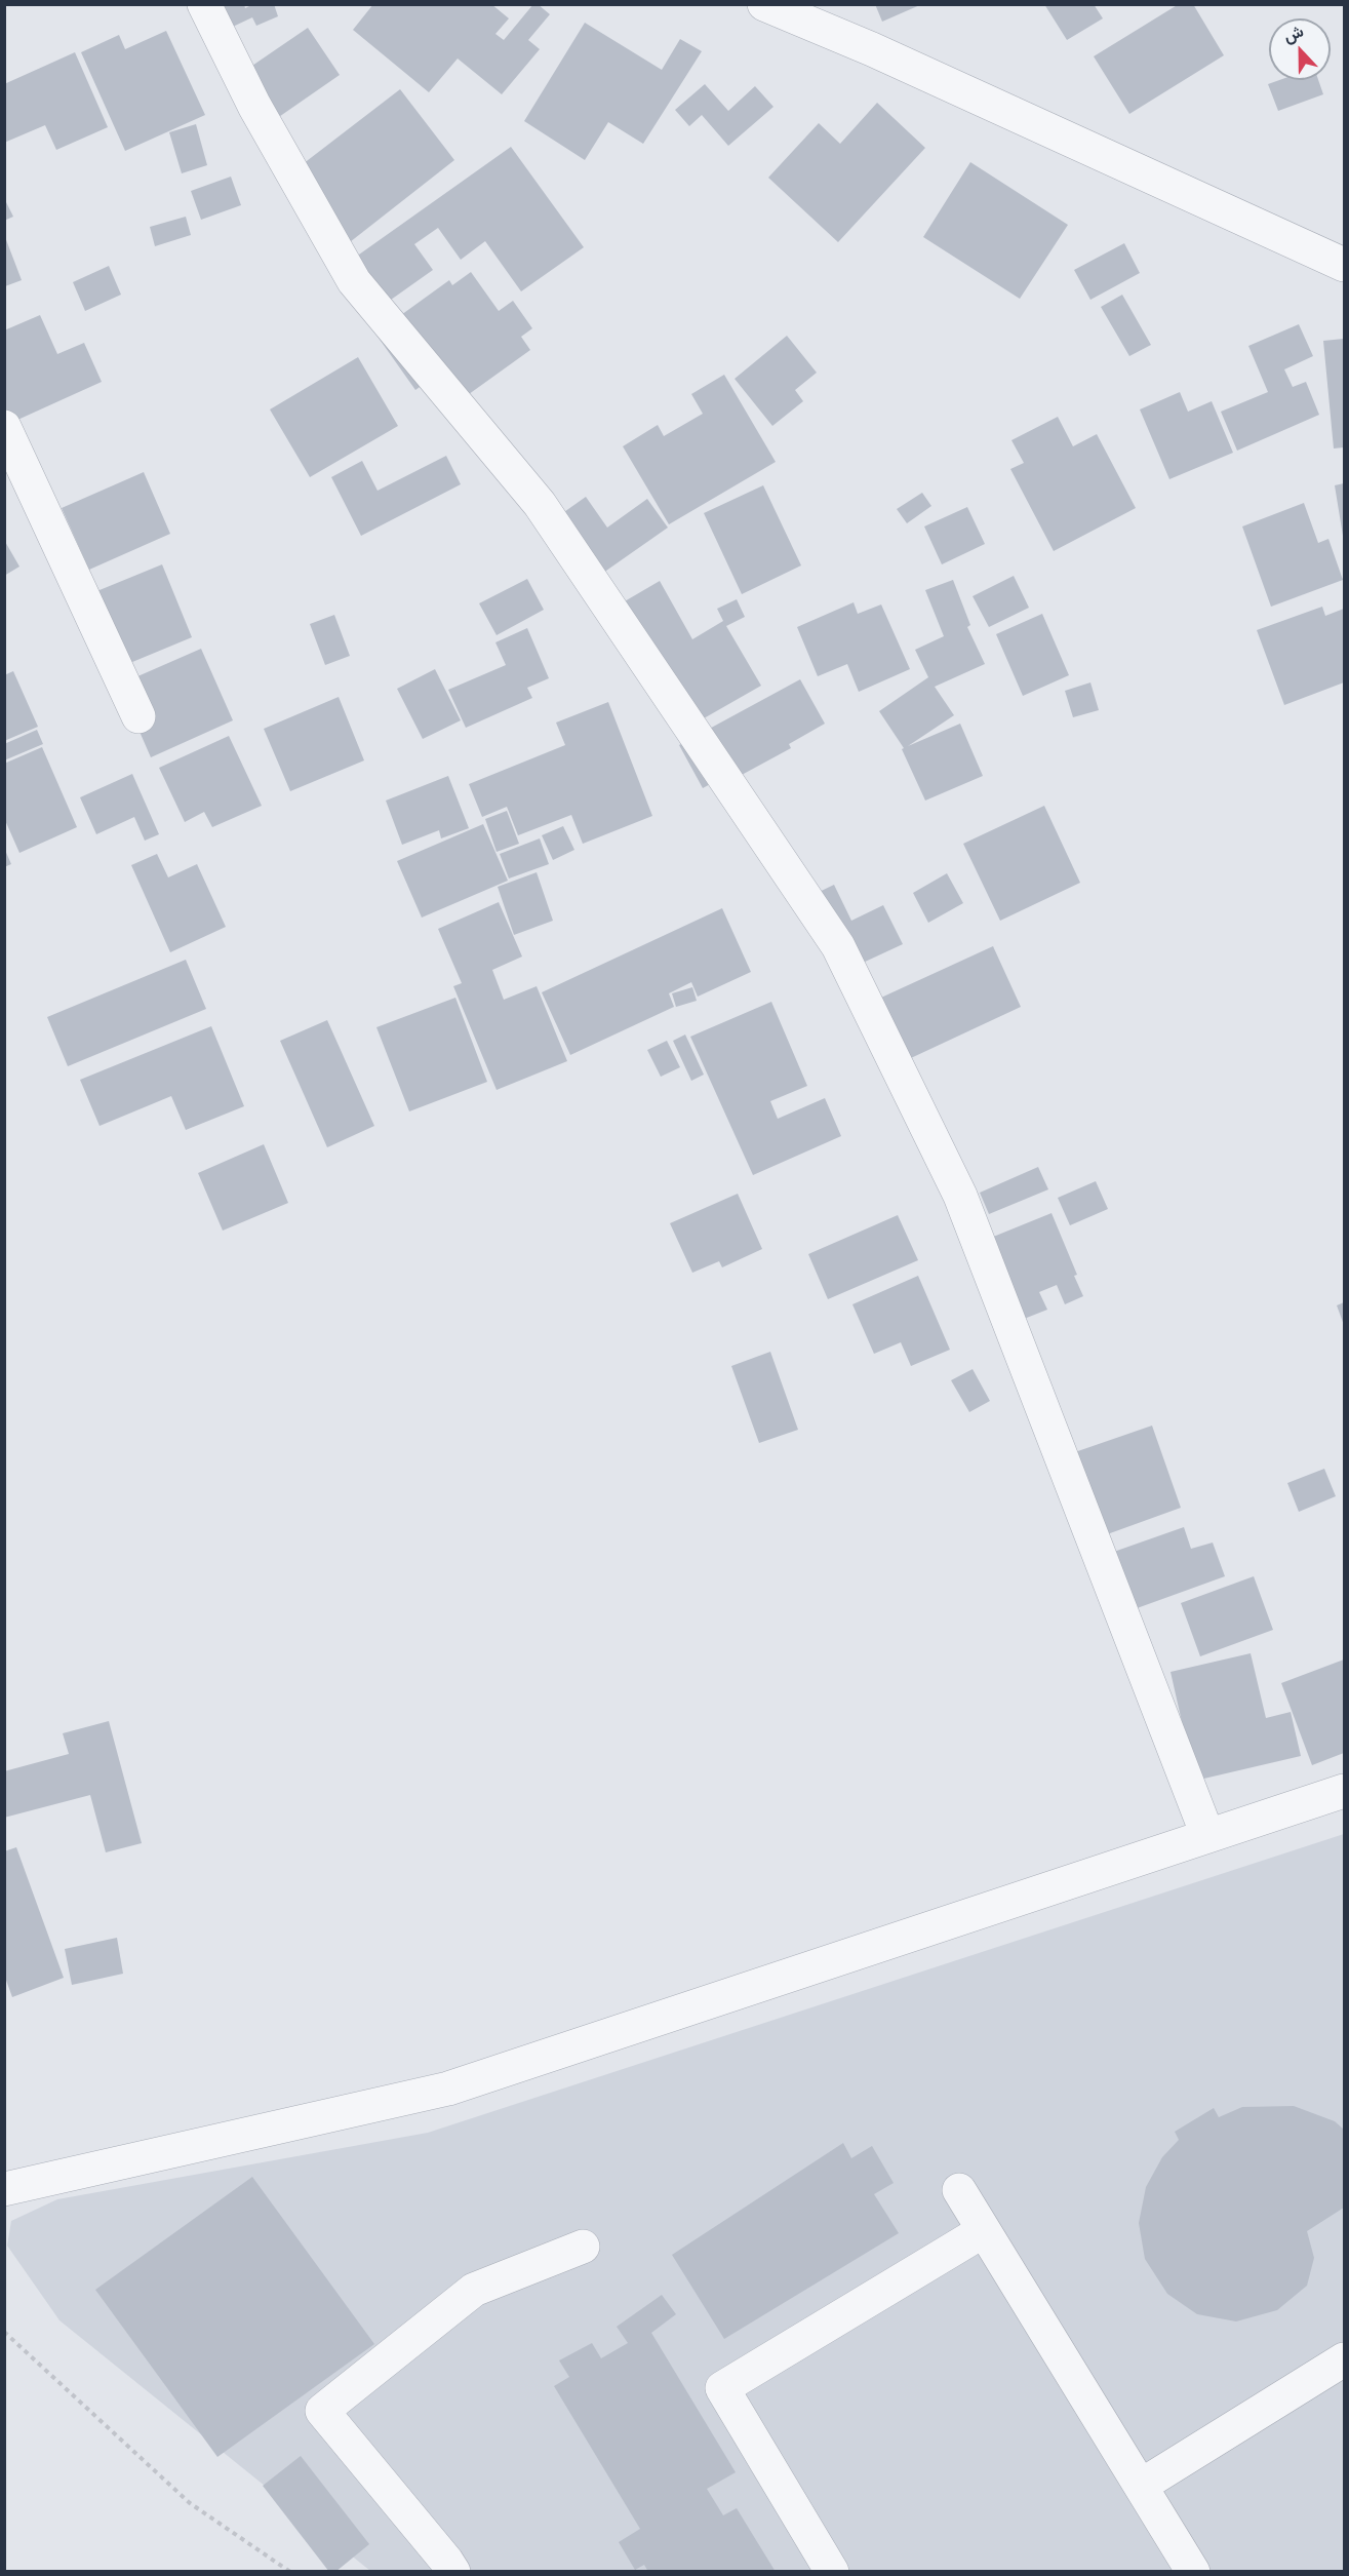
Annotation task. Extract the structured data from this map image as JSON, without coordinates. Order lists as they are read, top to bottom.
{
  "north": "top"
}
